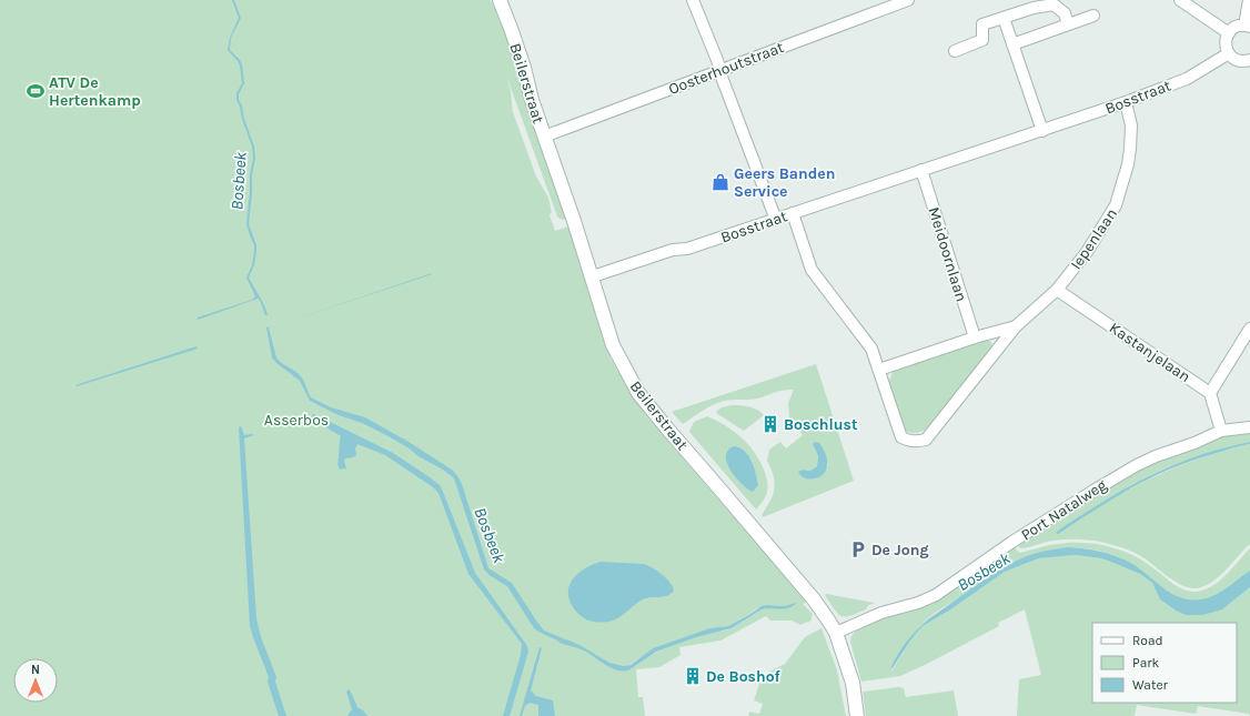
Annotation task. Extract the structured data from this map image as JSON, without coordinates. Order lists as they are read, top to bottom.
{
  "streets": {
    "street": [
      "Oosterhoutstraat",
      "Beilerstraat",
      "Bosstraat",
      "Iepenlaan",
      "Meidoornlaan",
      "Kastanjelaan",
      "Port Natalweg"
    ]
  },
  "crossings": [
    ["Oosterhoutstraat", "Beilerstraat"],
    ["Beilerstraat", "Bosstraat"],
    ["Beilerstraat", "Port Natalweg"],
    ["Bosstraat", "Iepenlaan"],
    ["Bosstraat", "Meidoornlaan"],
    ["Iepenlaan", "Meidoornlaan"],
    ["Iepenlaan", "Kastanjelaan"]
  ],
  "water": ["Bosbeek"],
  "parks": ["Asserbos"],
  "places": {
    "sports": ["ATV De Hertenkamp"],
    "shop": ["Geers Banden Service"],
    "building": ["Boschlust", "De Boshof"],
    "parking": ["De Jong"]
  },
  "legend": ["Road", "Park", "Water"],
  "north": "top"
}
